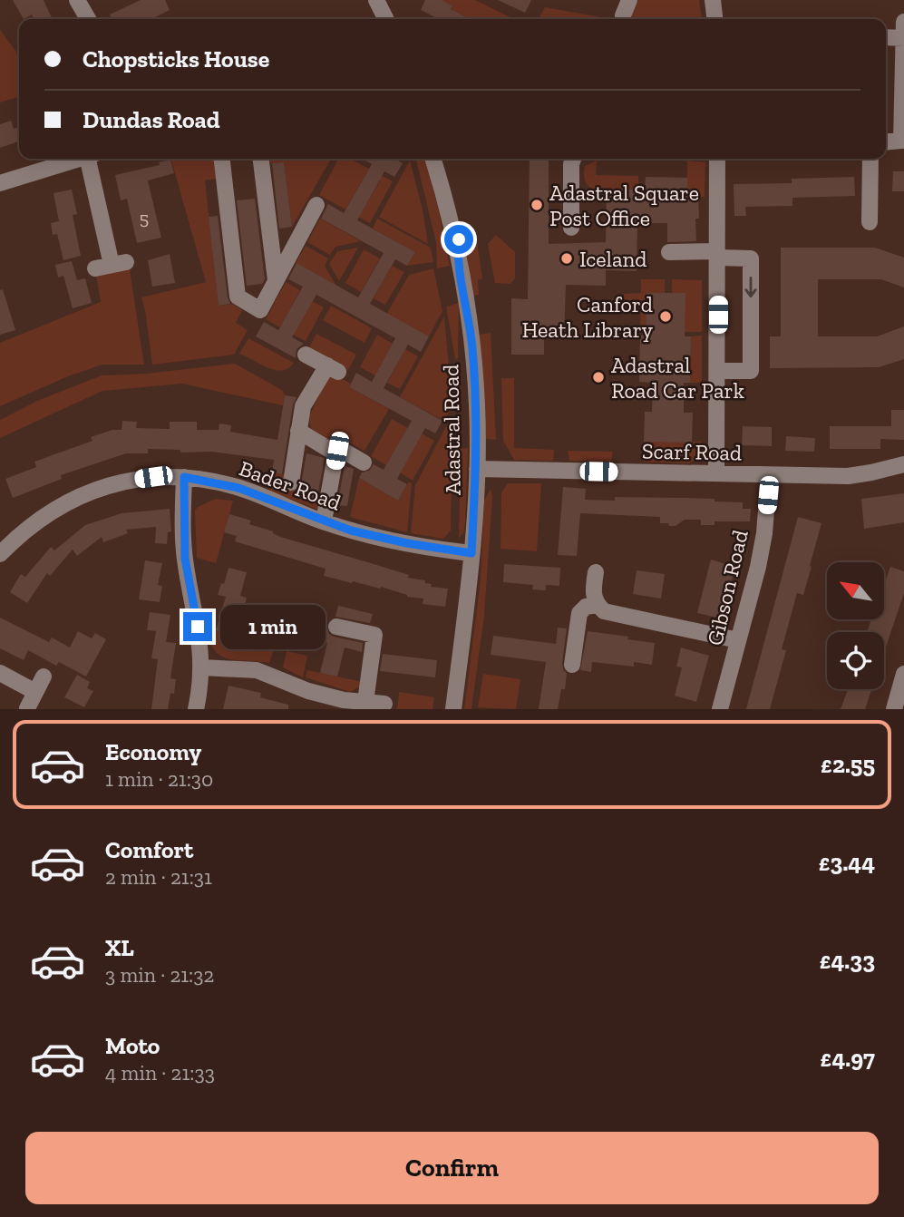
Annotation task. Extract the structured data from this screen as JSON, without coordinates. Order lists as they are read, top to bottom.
{
  "streets": {
    "street": [
      "Adastral Road",
      "Scarf Road",
      "Bader Road",
      "Gibson Road"
    ]
  },
  "crossings": [
    ["Adastral Road", "Scarf Road"],
    ["Adastral Road", "Bader Road"],
    ["Scarf Road", "Gibson Road"]
  ],
  "places": [
    "Adastral Square Post Office",
    "Iceland",
    "Canford Heath Library",
    "Adastral Road Car Park"
  ],
  "house_numbers": ["5"],
  "north": "top left",
  "page": {
    "banner": ["Chopsticks House", "Dundas Road"],
    "bubble": "1 min",
    "list": [
      {
        "name": "Economy",
        "note": "1 min · 21:30",
        "value": "£2.55"
      },
      {
        "name": "Comfort",
        "note": "2 min · 21:31",
        "value": "£3.44"
      },
      {
        "name": "XL",
        "note": "3 min · 21:32",
        "value": "£4.33"
      },
      {
        "name": "Moto",
        "note": "4 min · 21:33",
        "value": "£4.97"
      }
    ],
    "buttons": "Confirm"
  }
}
